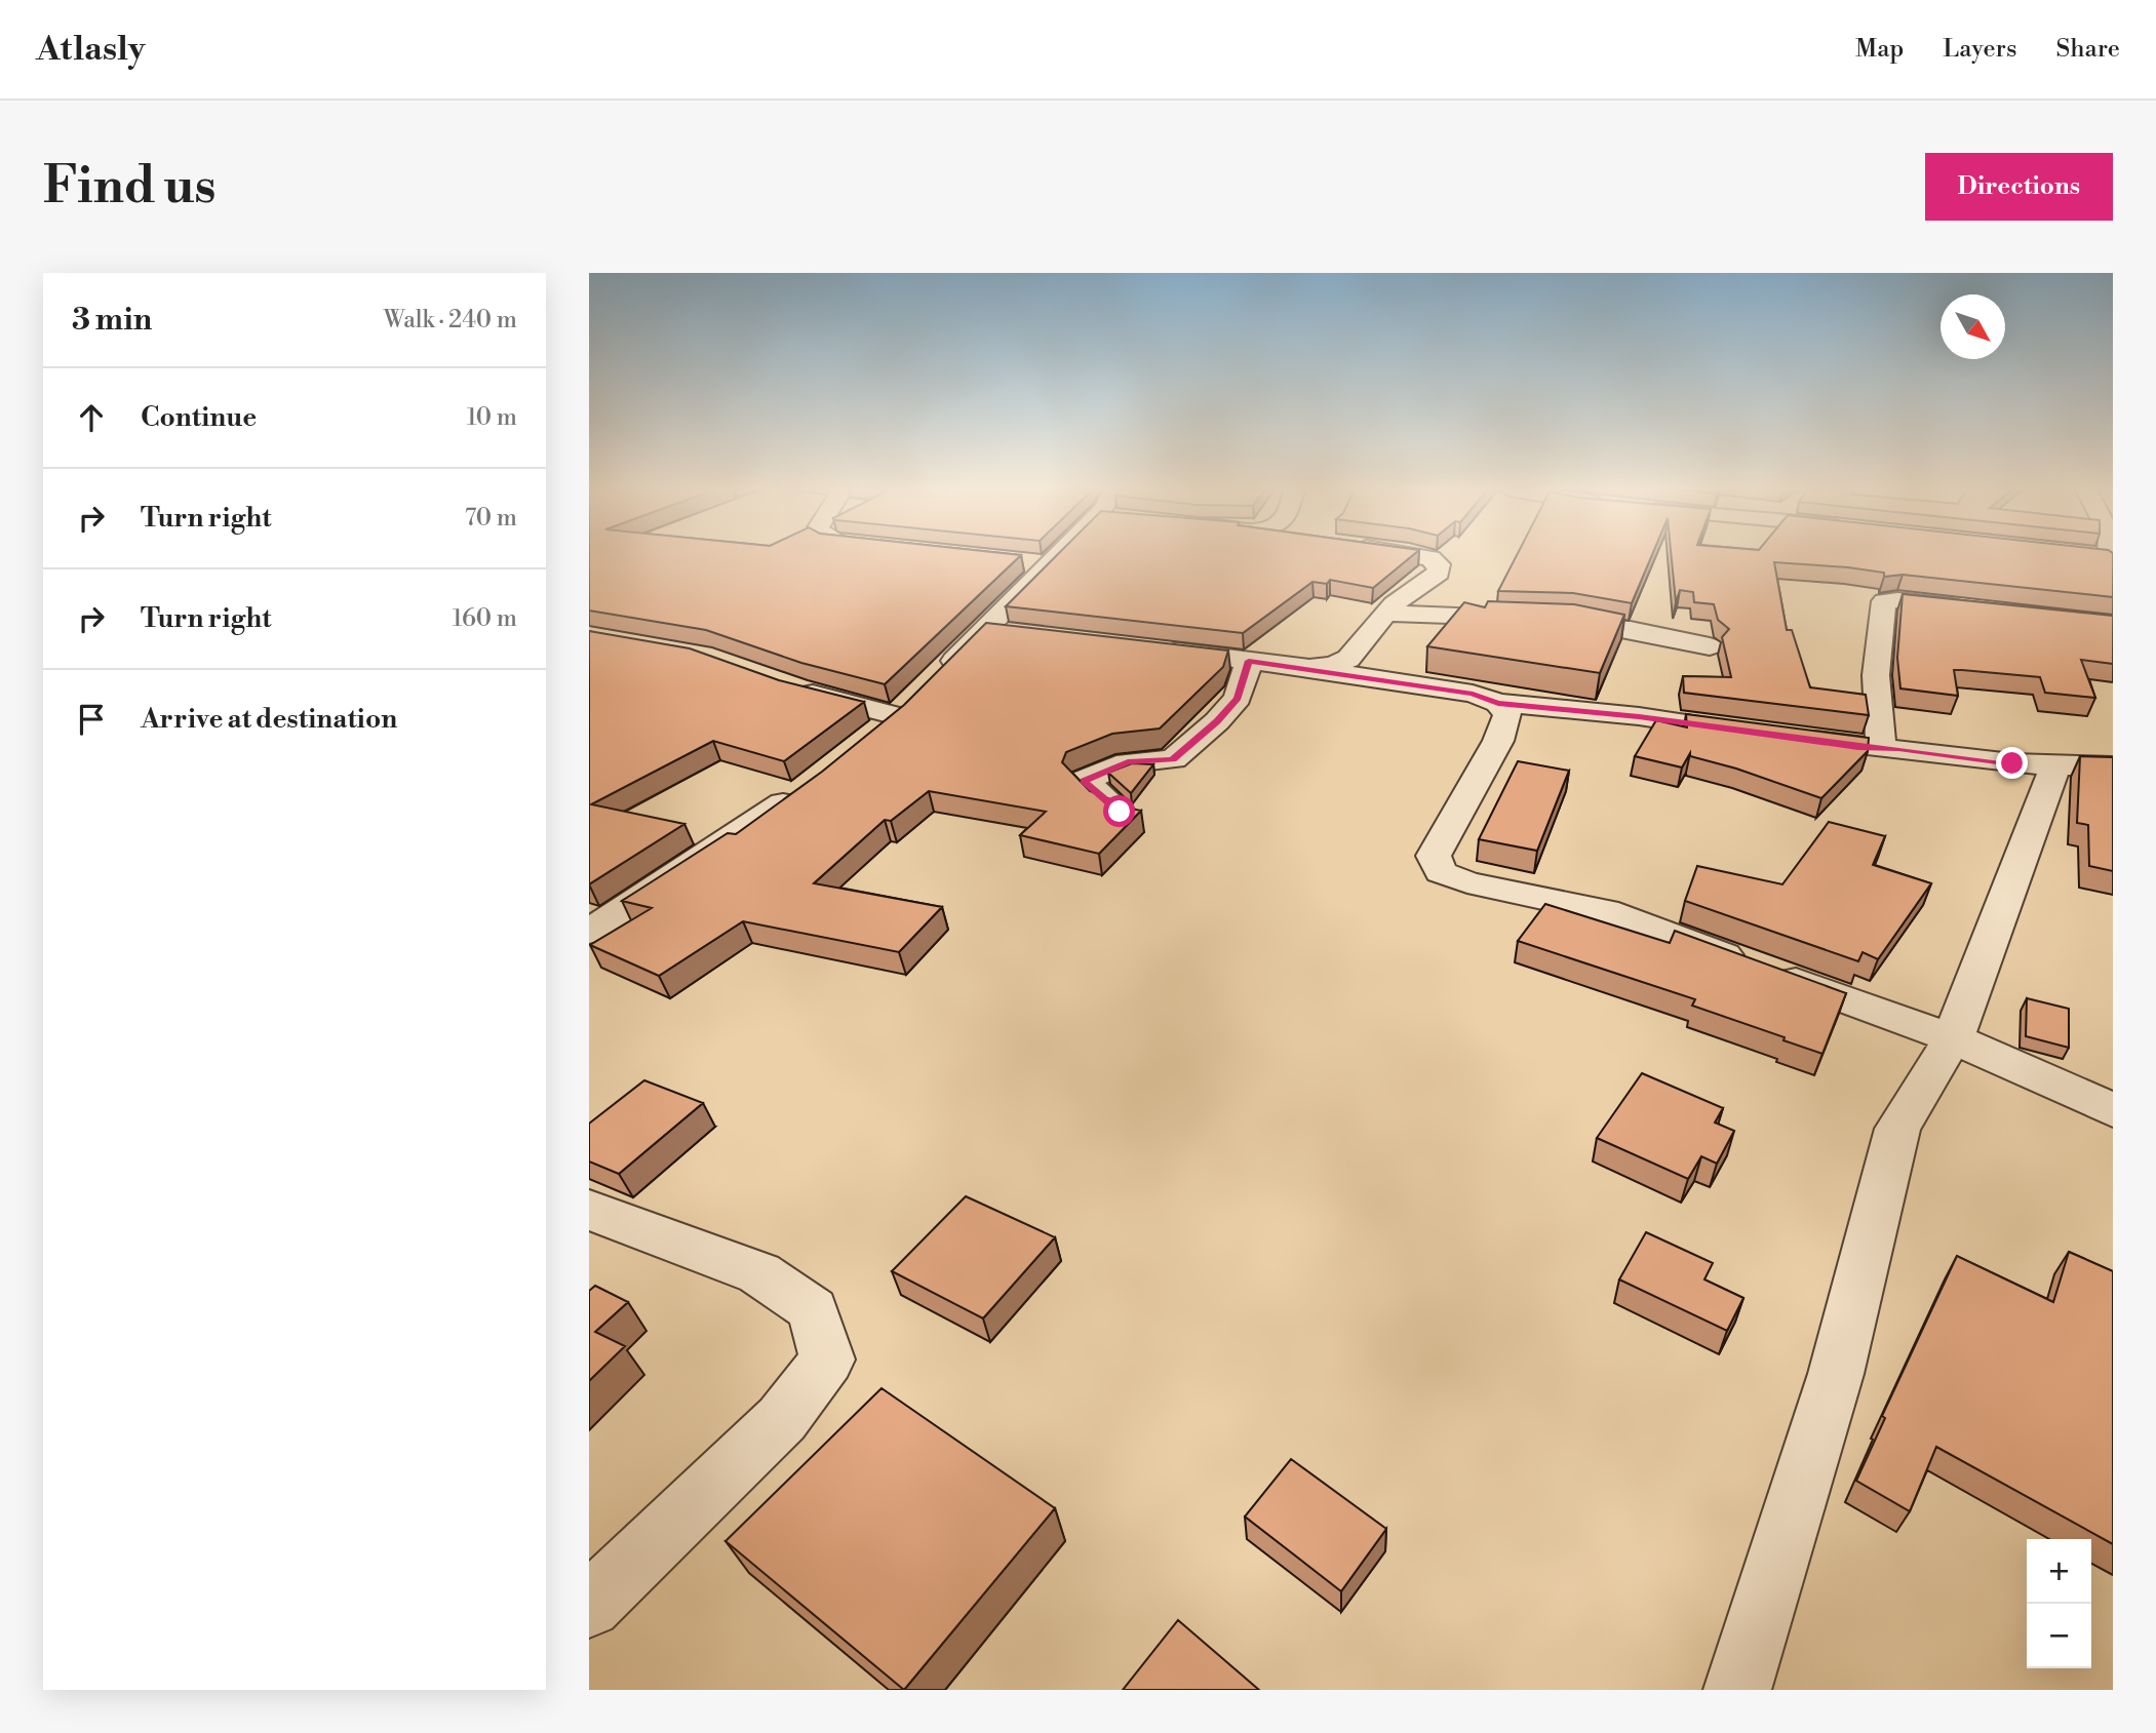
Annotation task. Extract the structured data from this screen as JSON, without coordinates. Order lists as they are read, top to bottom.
{
  "north": "bottom right",
  "page": {
    "header": "Atlasly",
    "nav": ["Map", "Layers", "Share"],
    "buttons": "Directions",
    "title": "Find us",
    "heading": ["3 min", "Walk · 240 m"],
    "list": [
      ["Continue", "10 m"],
      ["Turn right", "70 m"],
      ["Turn right", "160 m"],
      "Arrive at destination"
    ],
    "map_buttons": ["+", "−"]
  }
}
